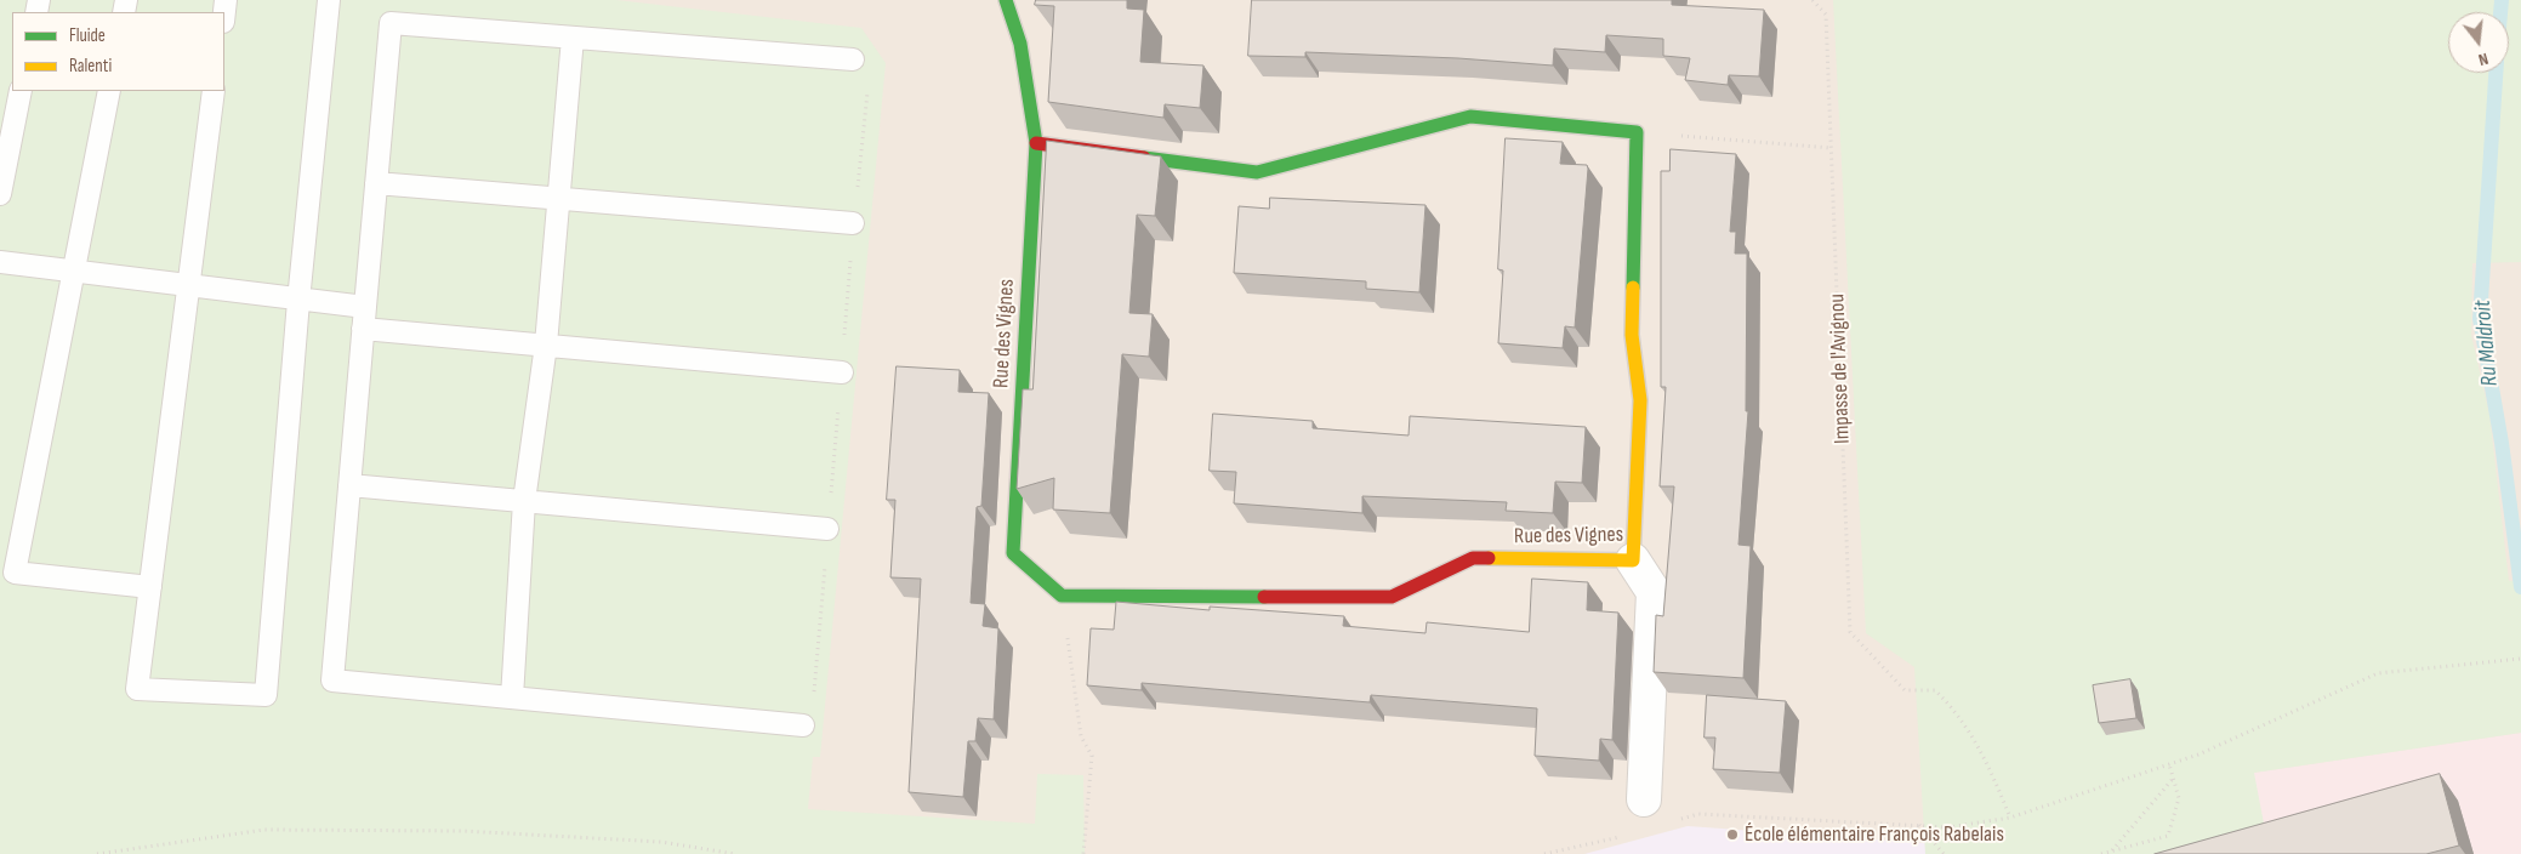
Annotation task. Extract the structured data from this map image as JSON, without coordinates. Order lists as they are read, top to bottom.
{
  "streets": {
    "street": ["Rue des Vignes"],
    "path": ["Impasse de l'Avignou"]
  },
  "water": ["Ru Maldroit"],
  "places": ["École élémentaire François Rabelais"],
  "legend": ["Fluide", "Ralenti"],
  "north": "bottom"
}
